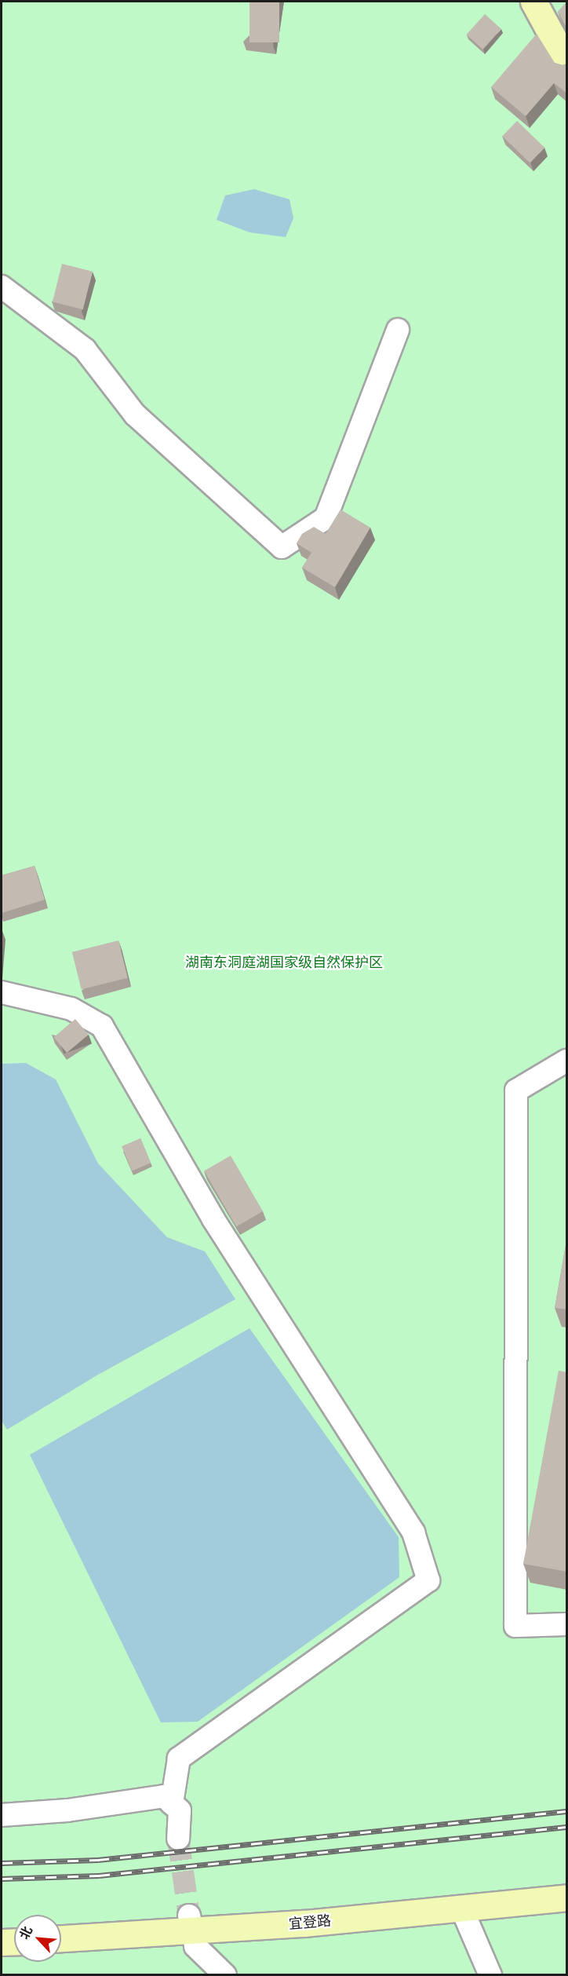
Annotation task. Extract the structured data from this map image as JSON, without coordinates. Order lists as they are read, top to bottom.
{
  "streets": {
    "street": ["宜登路"]
  },
  "parks": ["湖南东洞庭湖国家级自然保护区"],
  "north": "top left"
}
